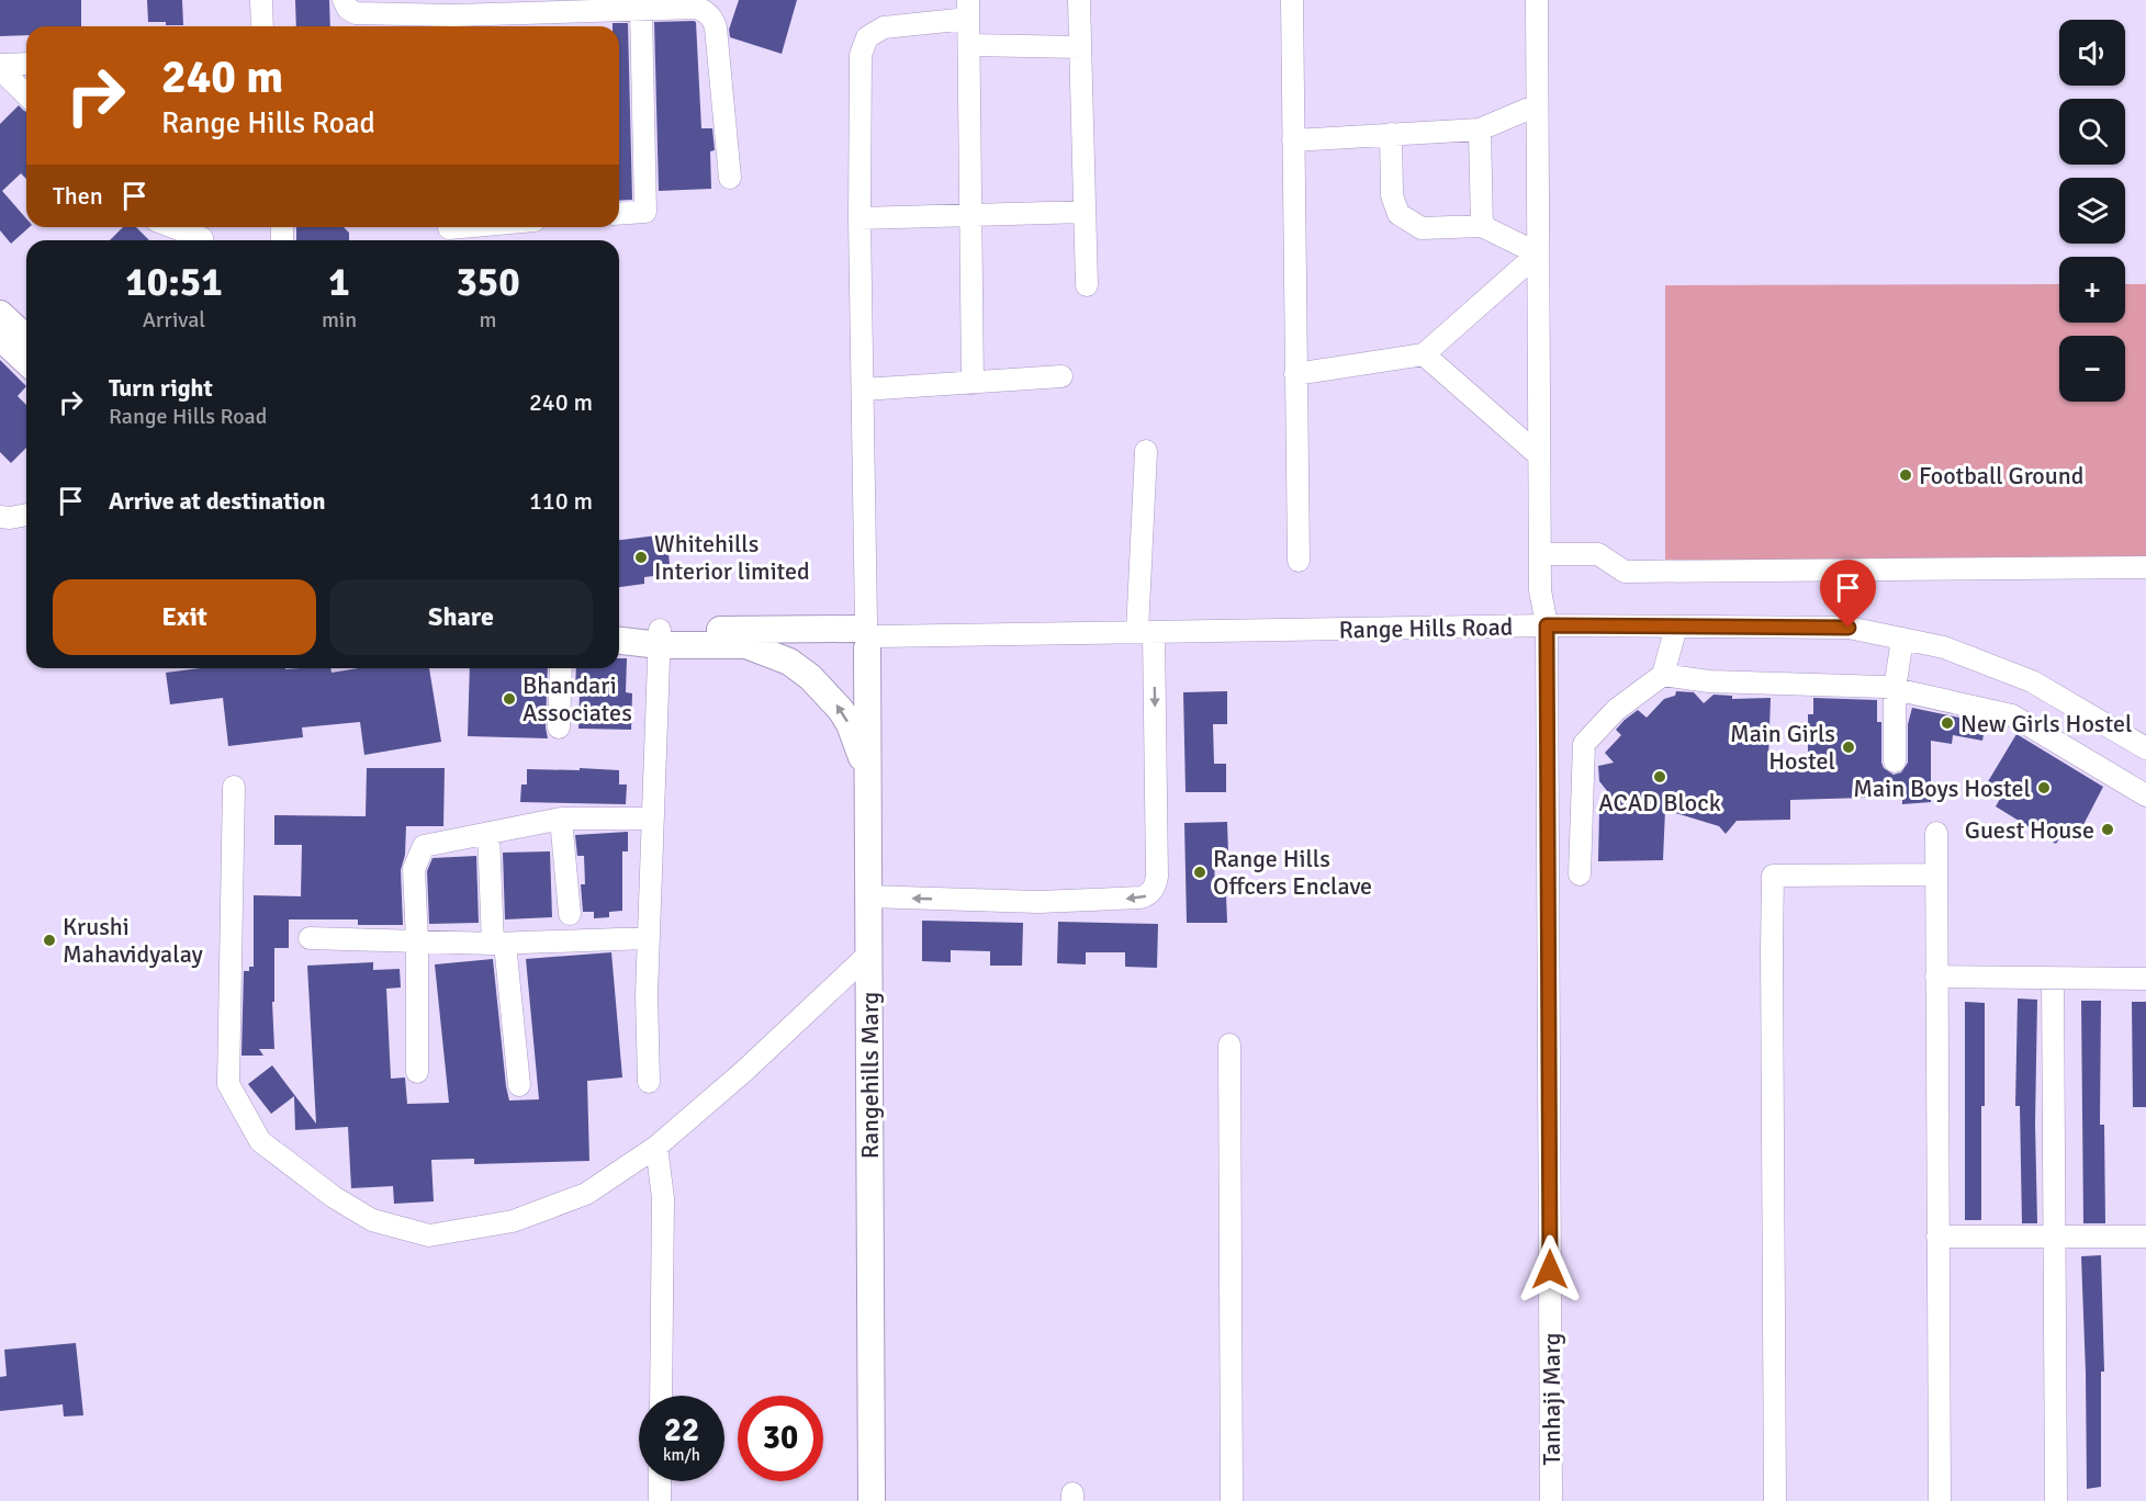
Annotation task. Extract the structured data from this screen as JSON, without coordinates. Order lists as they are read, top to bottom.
{
  "streets": {
    "main road": ["Range Hills Road", "Rangehills Marg"],
    "street": ["Tanhaji Marg"]
  },
  "crossings": [
    ["Range Hills Road", "Rangehills Marg"],
    ["Range Hills Road", "Tanhaji Marg"]
  ],
  "places": [
    "Football Ground",
    "Whitehills Interior limited",
    "Bhandari Associates",
    "New Girls Hostel",
    "Main Girls Hostel",
    "ACAD Block",
    "Main Boys Hostel",
    "Guest House",
    "Range Hills Offcers Enclave",
    "Krushi Mahavidyalay"
  ],
  "page": {
    "map_buttons": ["+", "−"],
    "turn": ["240 m", "Range Hills Road"],
    "then": "Then",
    "eta": [
      "10:51",
      "Arrival",
      "1",
      "min",
      "350",
      "m"
    ],
    "list": [
      {
        "name": "Turn right",
        "note": "Range Hills Road",
        "value": "240 m"
      },
      {
        "name": "Arrive at destination",
        "value": "110 m"
      }
    ],
    "buttons": ["Exit", "Share"],
    "speed": "22 km/h",
    "limit": "30"
  }
}
